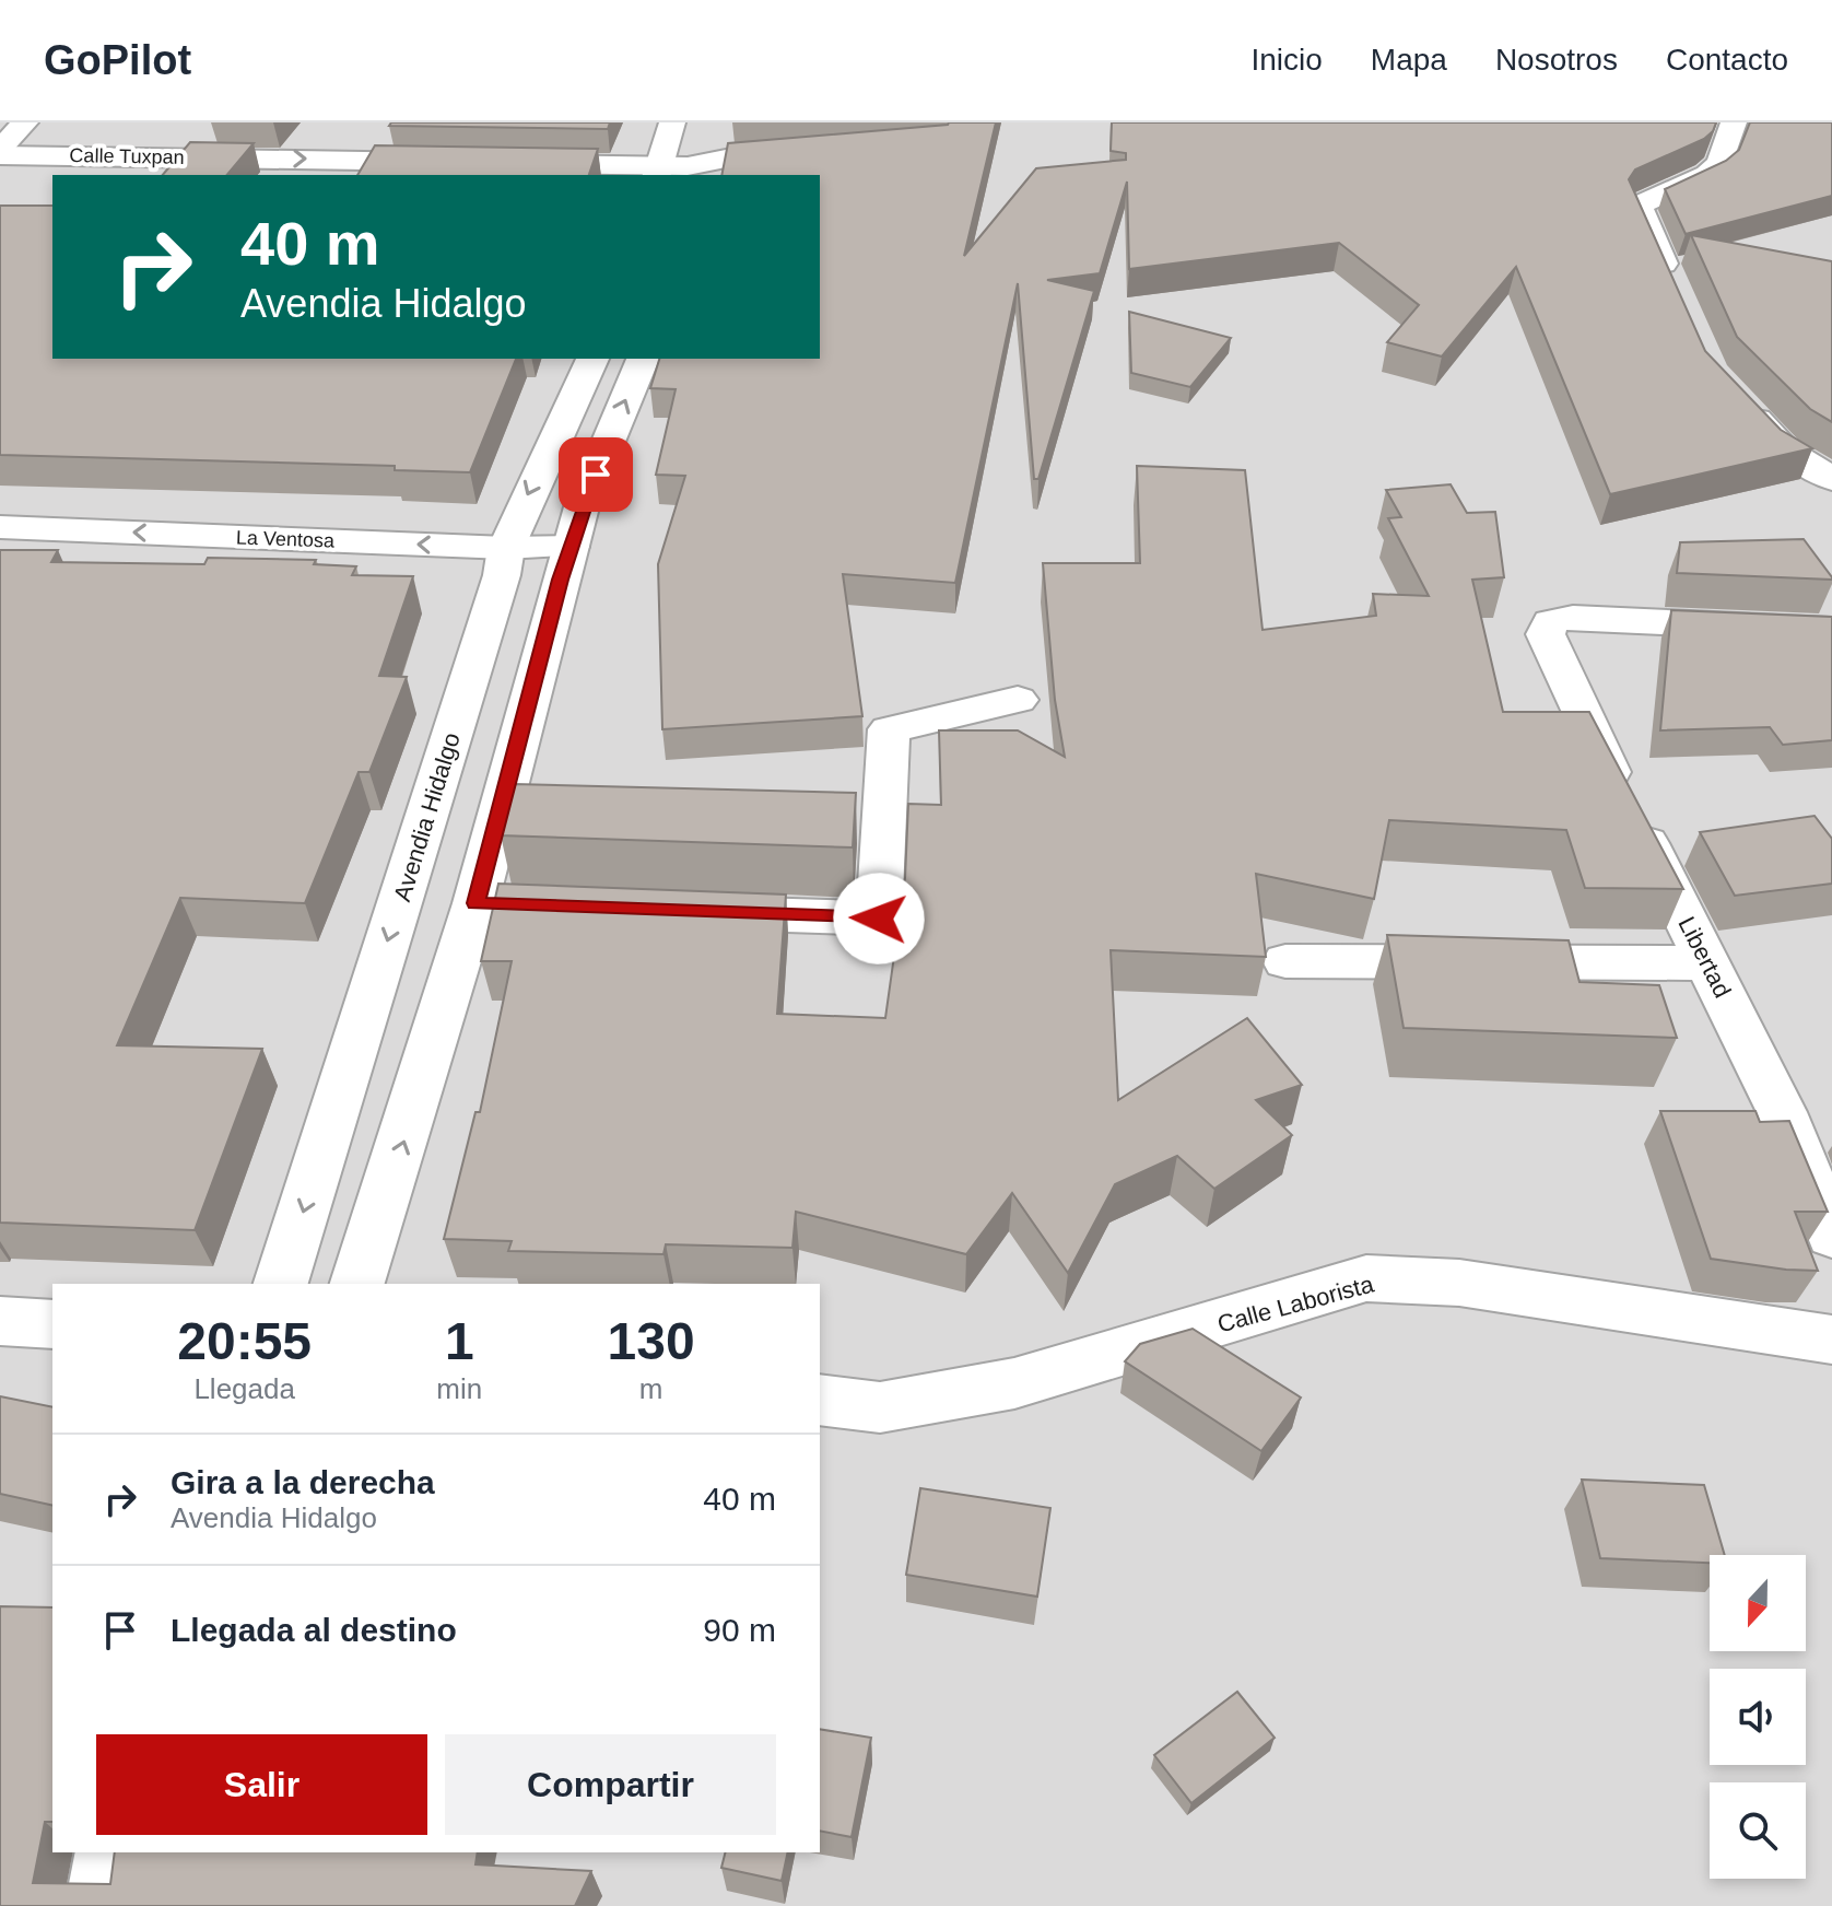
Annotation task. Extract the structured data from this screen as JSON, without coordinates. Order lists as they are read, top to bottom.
{
  "streets": {
    "street": [
      "Calle Tuxpan",
      "La Ventosa",
      "Avendia Hidalgo",
      "Libertad",
      "Calle Laborista"
    ]
  },
  "crossings": [
    ["La Ventosa", "Avendia Hidalgo"]
  ],
  "north": "bottom",
  "page": {
    "header": "GoPilot",
    "nav": [
      "Inicio",
      "Mapa",
      "Nosotros",
      "Contacto"
    ],
    "turn": ["40 m", "Avendia Hidalgo"],
    "eta": [
      "20:55",
      "Llegada",
      "1",
      "min",
      "130",
      "m"
    ],
    "list": [
      {
        "name": "Gira a la derecha",
        "note": "Avendia Hidalgo",
        "value": "40 m"
      },
      {
        "name": "Llegada al destino",
        "value": "90 m"
      }
    ],
    "buttons": ["Salir", "Compartir"]
  }
}
